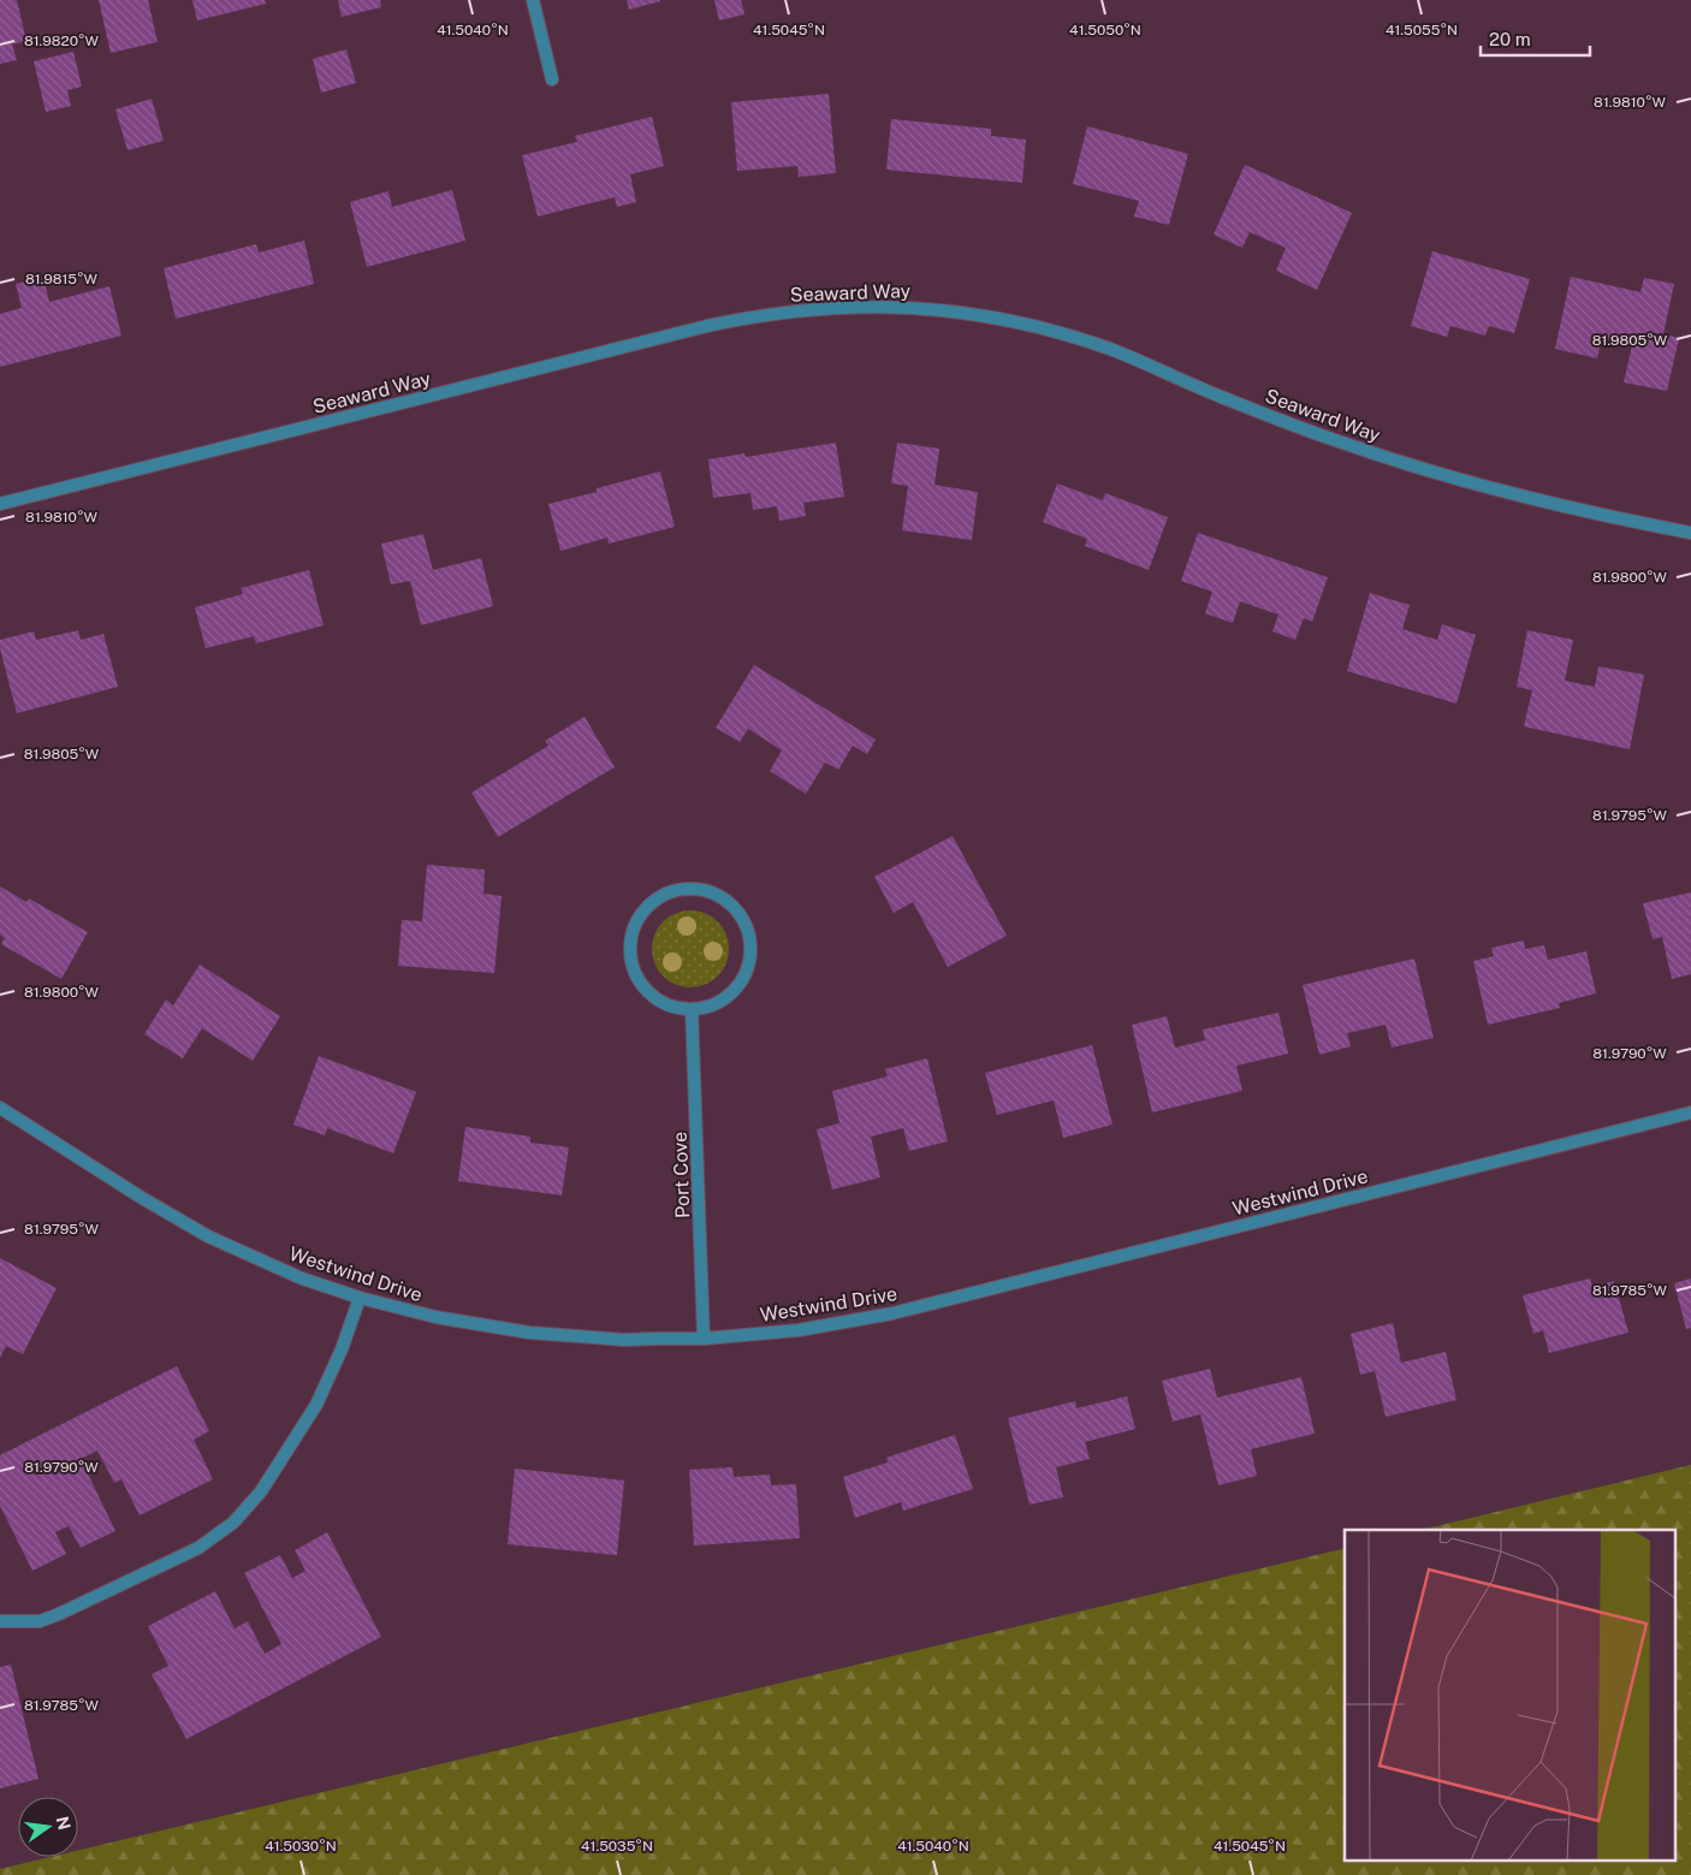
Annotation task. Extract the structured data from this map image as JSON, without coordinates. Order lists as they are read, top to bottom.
{
  "streets": {
    "street": ["Seaward Way", "Port Cove", "Westwind Drive"]
  },
  "crossings": [
    ["Port Cove", "Westwind Drive"]
  ],
  "scale_bar": "20 m",
  "north": "right",
  "coordinates": [
    "41.5040°N",
    "41.5045°N",
    "41.5050°N",
    "41.5055°N",
    "81.9820°W",
    "81.9810°W",
    "81.9815°W",
    "81.9805°W",
    "81.9800°W",
    "81.9795°W",
    "81.9790°W",
    "81.9785°W",
    "41.5030°N",
    "41.5035°N"
  ]
}
